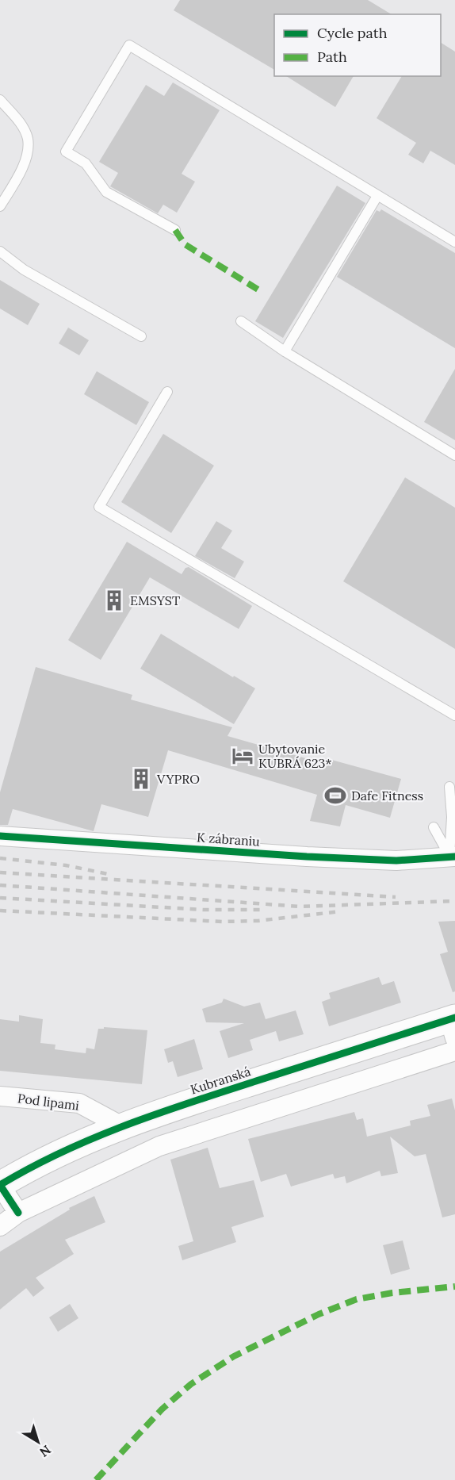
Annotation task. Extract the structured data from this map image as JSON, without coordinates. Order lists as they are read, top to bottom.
{
  "streets": {
    "street": ["K zábraniu", "Kubranská", "Pod lipami"]
  },
  "crossings": [
    ["Kubranská", "Pod lipami"]
  ],
  "places": {
    "building": ["EMSYST", "VYPRO"],
    "hotel": ["Ubytovanie KUBRÁ 623*"],
    "sports": ["Dafe Fitness"]
  },
  "legend": ["Cycle path", "Path"],
  "north": "bottom right"
}
